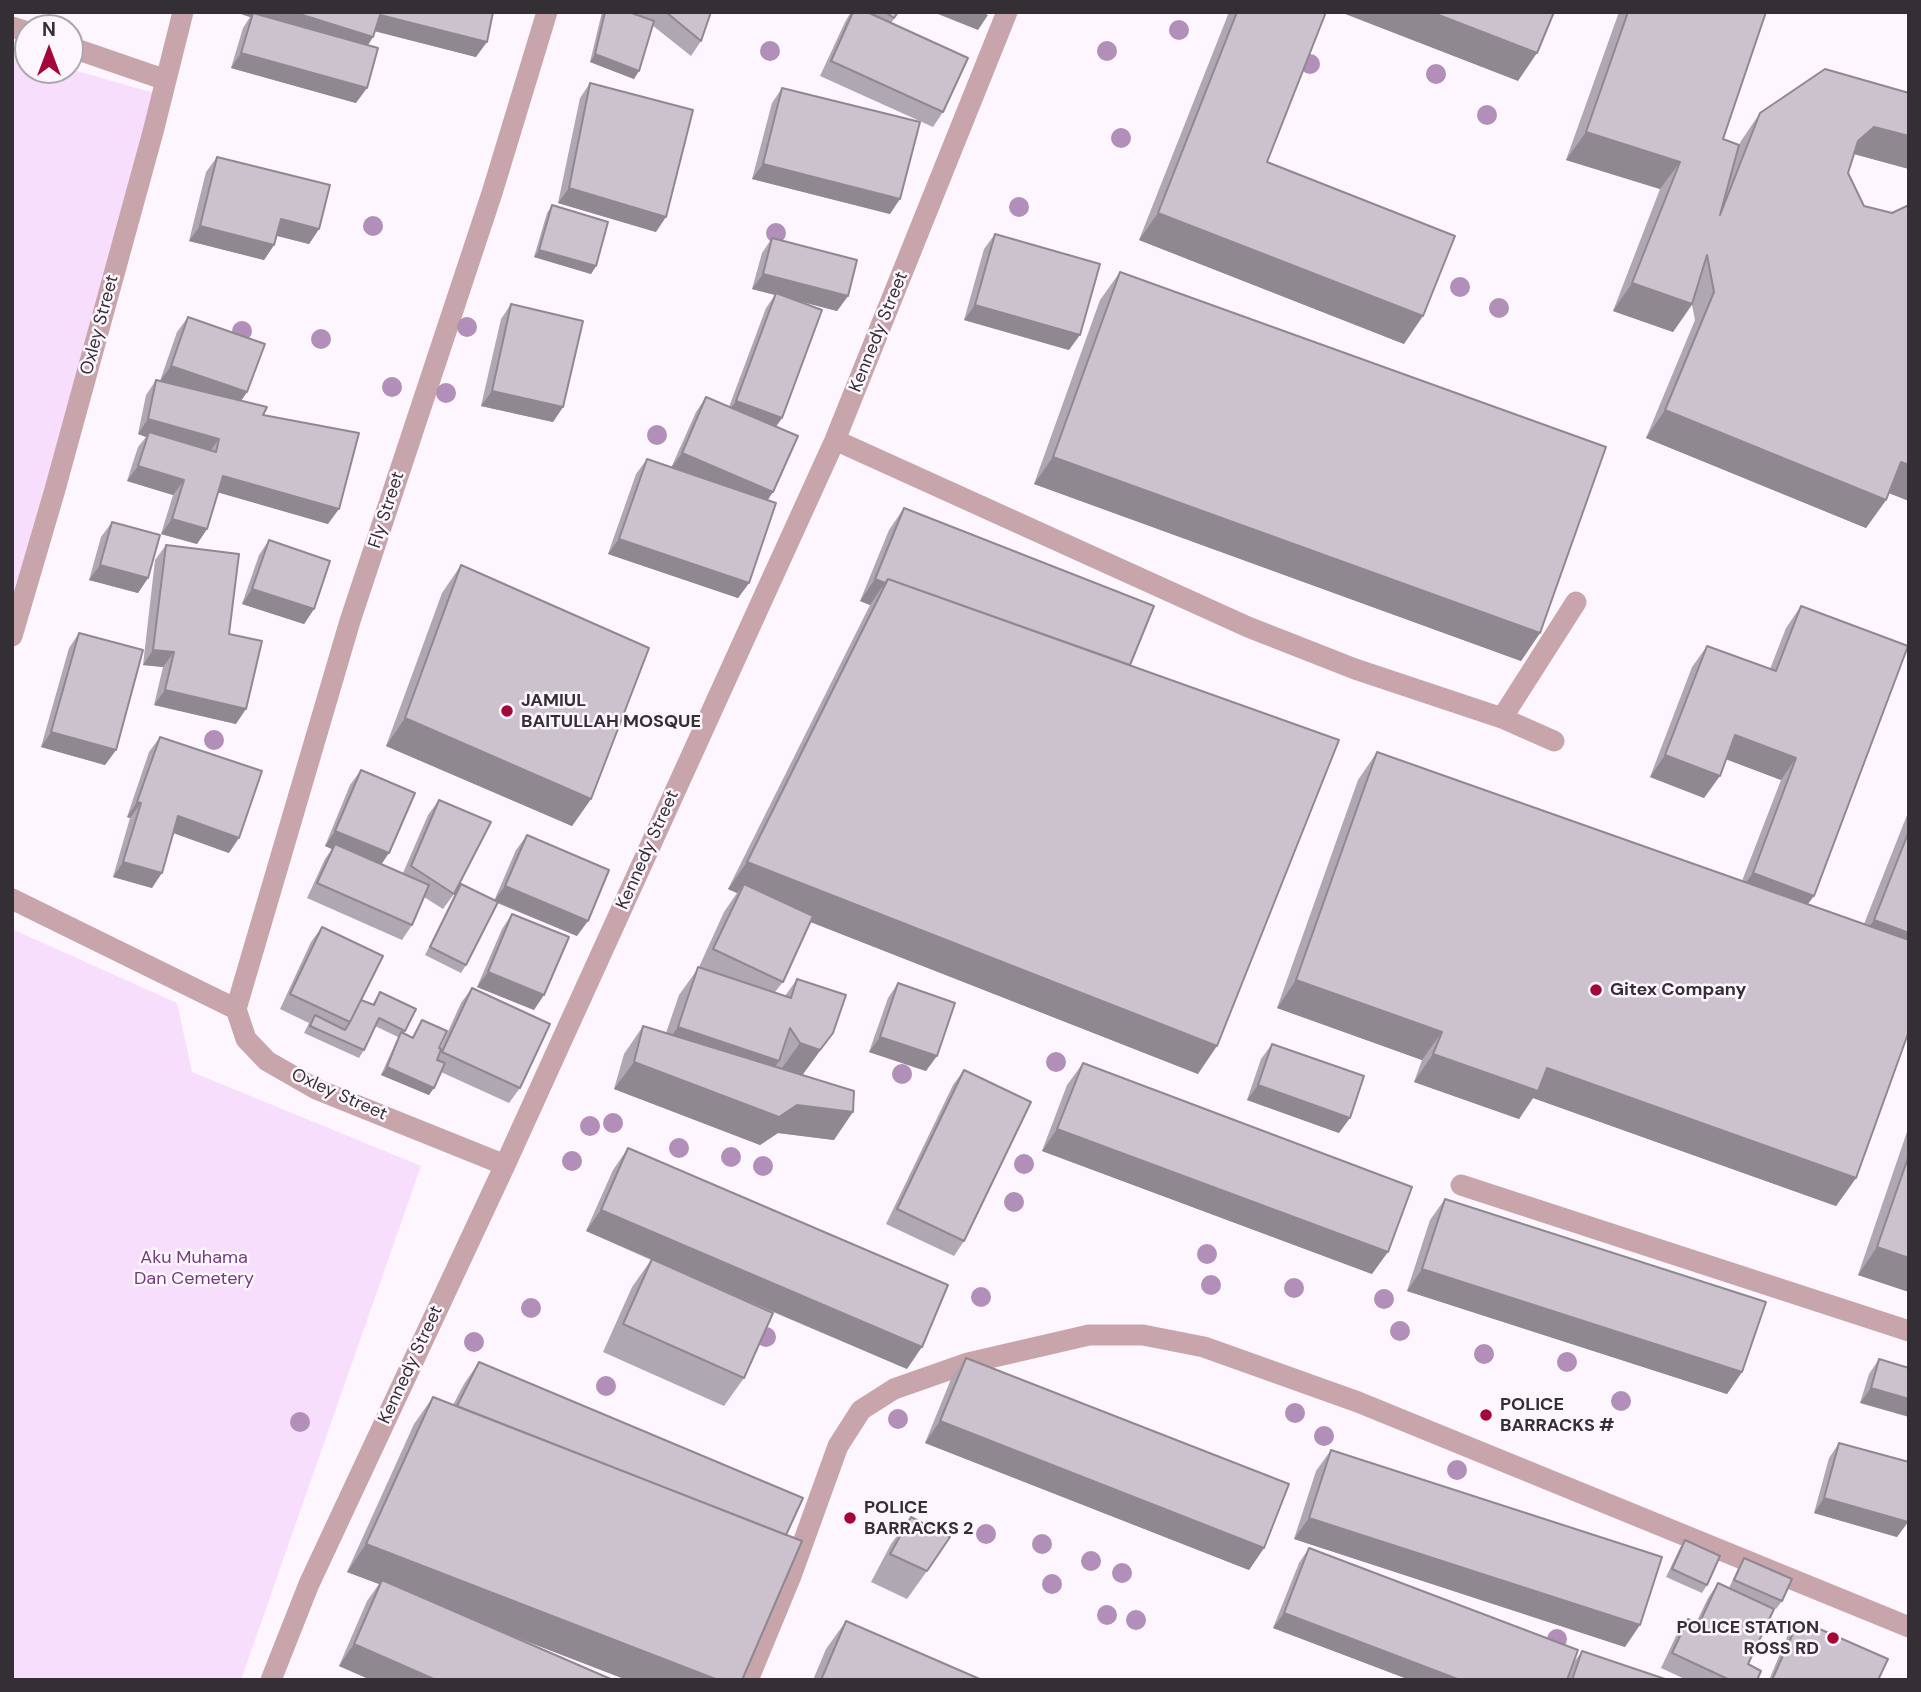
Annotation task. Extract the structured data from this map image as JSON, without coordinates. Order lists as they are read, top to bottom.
{
  "streets": {
    "street": ["Oxley Street", "Kennedy Street", "Fly Street"]
  },
  "crossings": [
    ["Oxley Street", "Kennedy Street"],
    ["Oxley Street", "Fly Street"]
  ],
  "parks": ["Aku Muhama Dan Cemetery"],
  "places": [
    "JAMIUL BAITULLAH MOSQUE",
    "Gitex Company",
    "POLICE BARRACKS #",
    "POLICE BARRACKS 2",
    "POLICE STATION ROSS RD"
  ],
  "north": "top"
}
